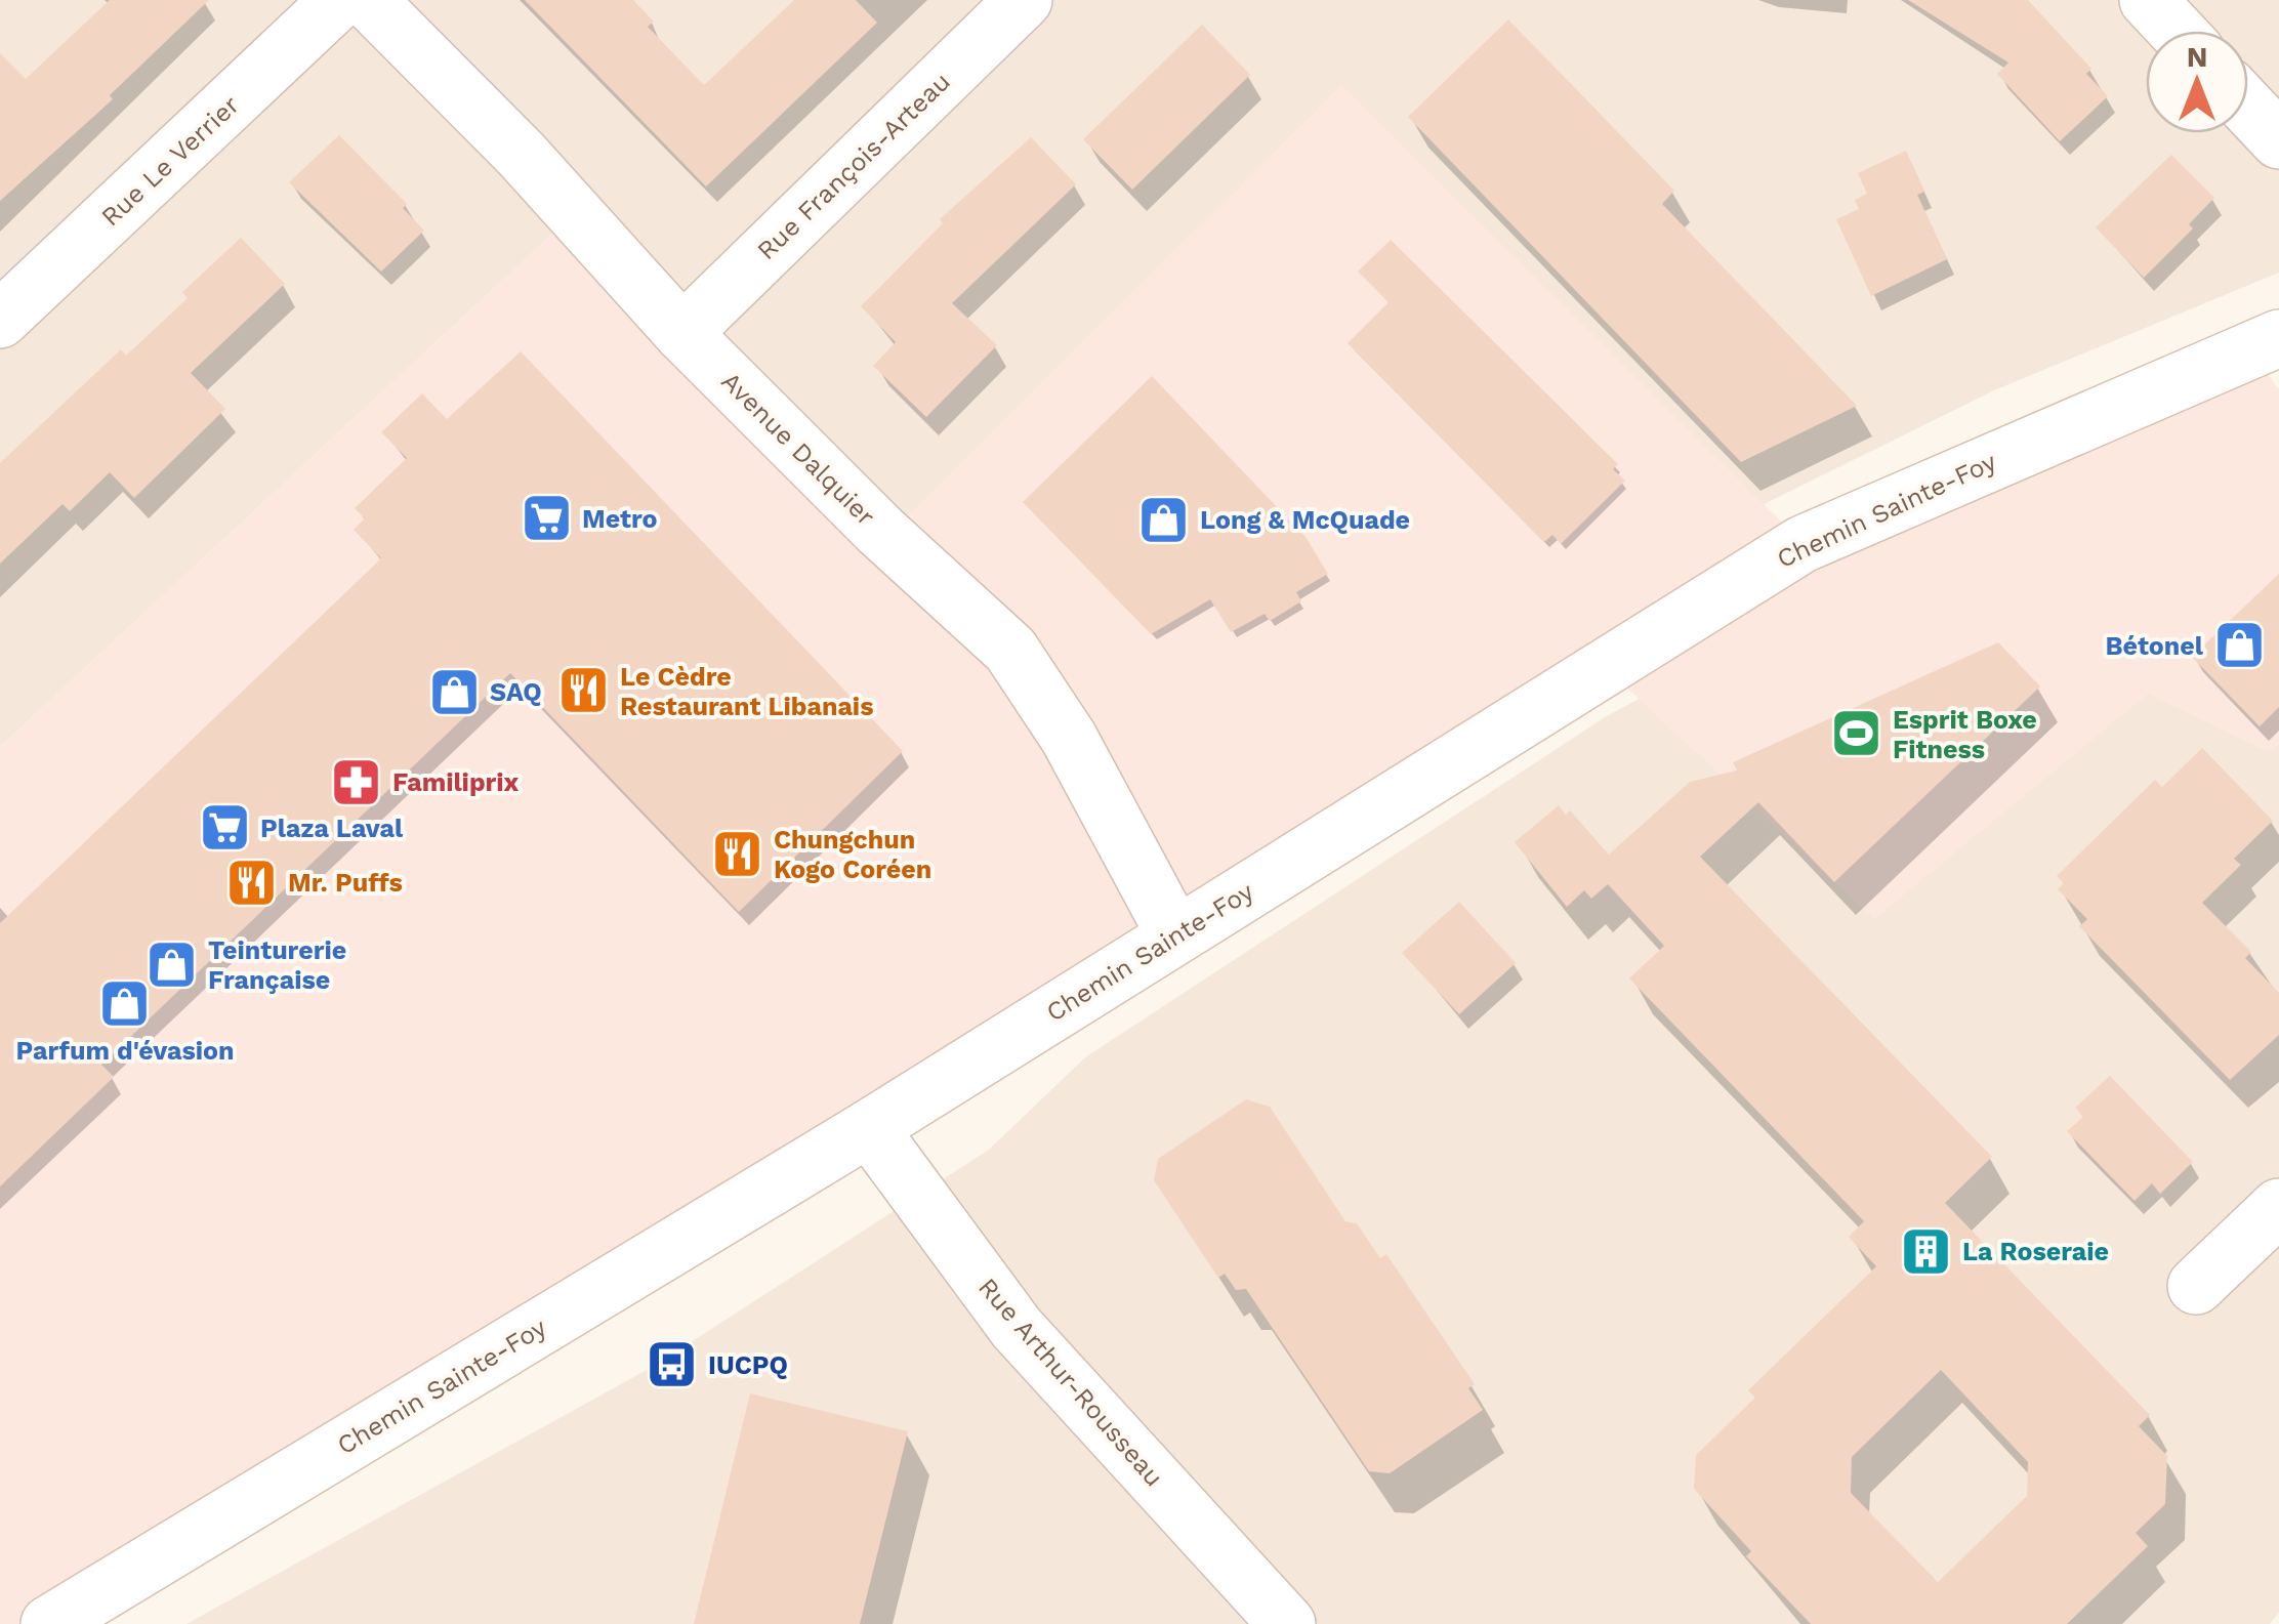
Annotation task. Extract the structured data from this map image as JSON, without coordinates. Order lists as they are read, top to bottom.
{
  "streets": {
    "street": [
      "Rue Le Verrier",
      "Rue François-Arteau",
      "Avenue Dalquier",
      "Chemin Sainte-Foy",
      "Rue Arthur-Rousseau"
    ]
  },
  "crossings": [
    ["Rue François-Arteau", "Avenue Dalquier"],
    ["Avenue Dalquier", "Chemin Sainte-Foy"],
    ["Chemin Sainte-Foy", "Rue Arthur-Rousseau"]
  ],
  "places": {
    "supermarket": ["Metro", "Plaza Laval"],
    "shop": [
      "Long & McQuade",
      "Bétonel",
      "SAQ",
      "Teinturerie Française",
      "Parfum d'évasion"
    ],
    "restaurant": ["Le Cèdre Restaurant Libanais", "Chungchun Kogo Coréen", "Mr. Puffs"],
    "sports": ["Esprit Boxe Fitness"],
    "pharmacy": ["Familiprix"],
    "building": ["La Roseraie"],
    "bus stop": ["IUCPQ"]
  },
  "north": "top"
}
